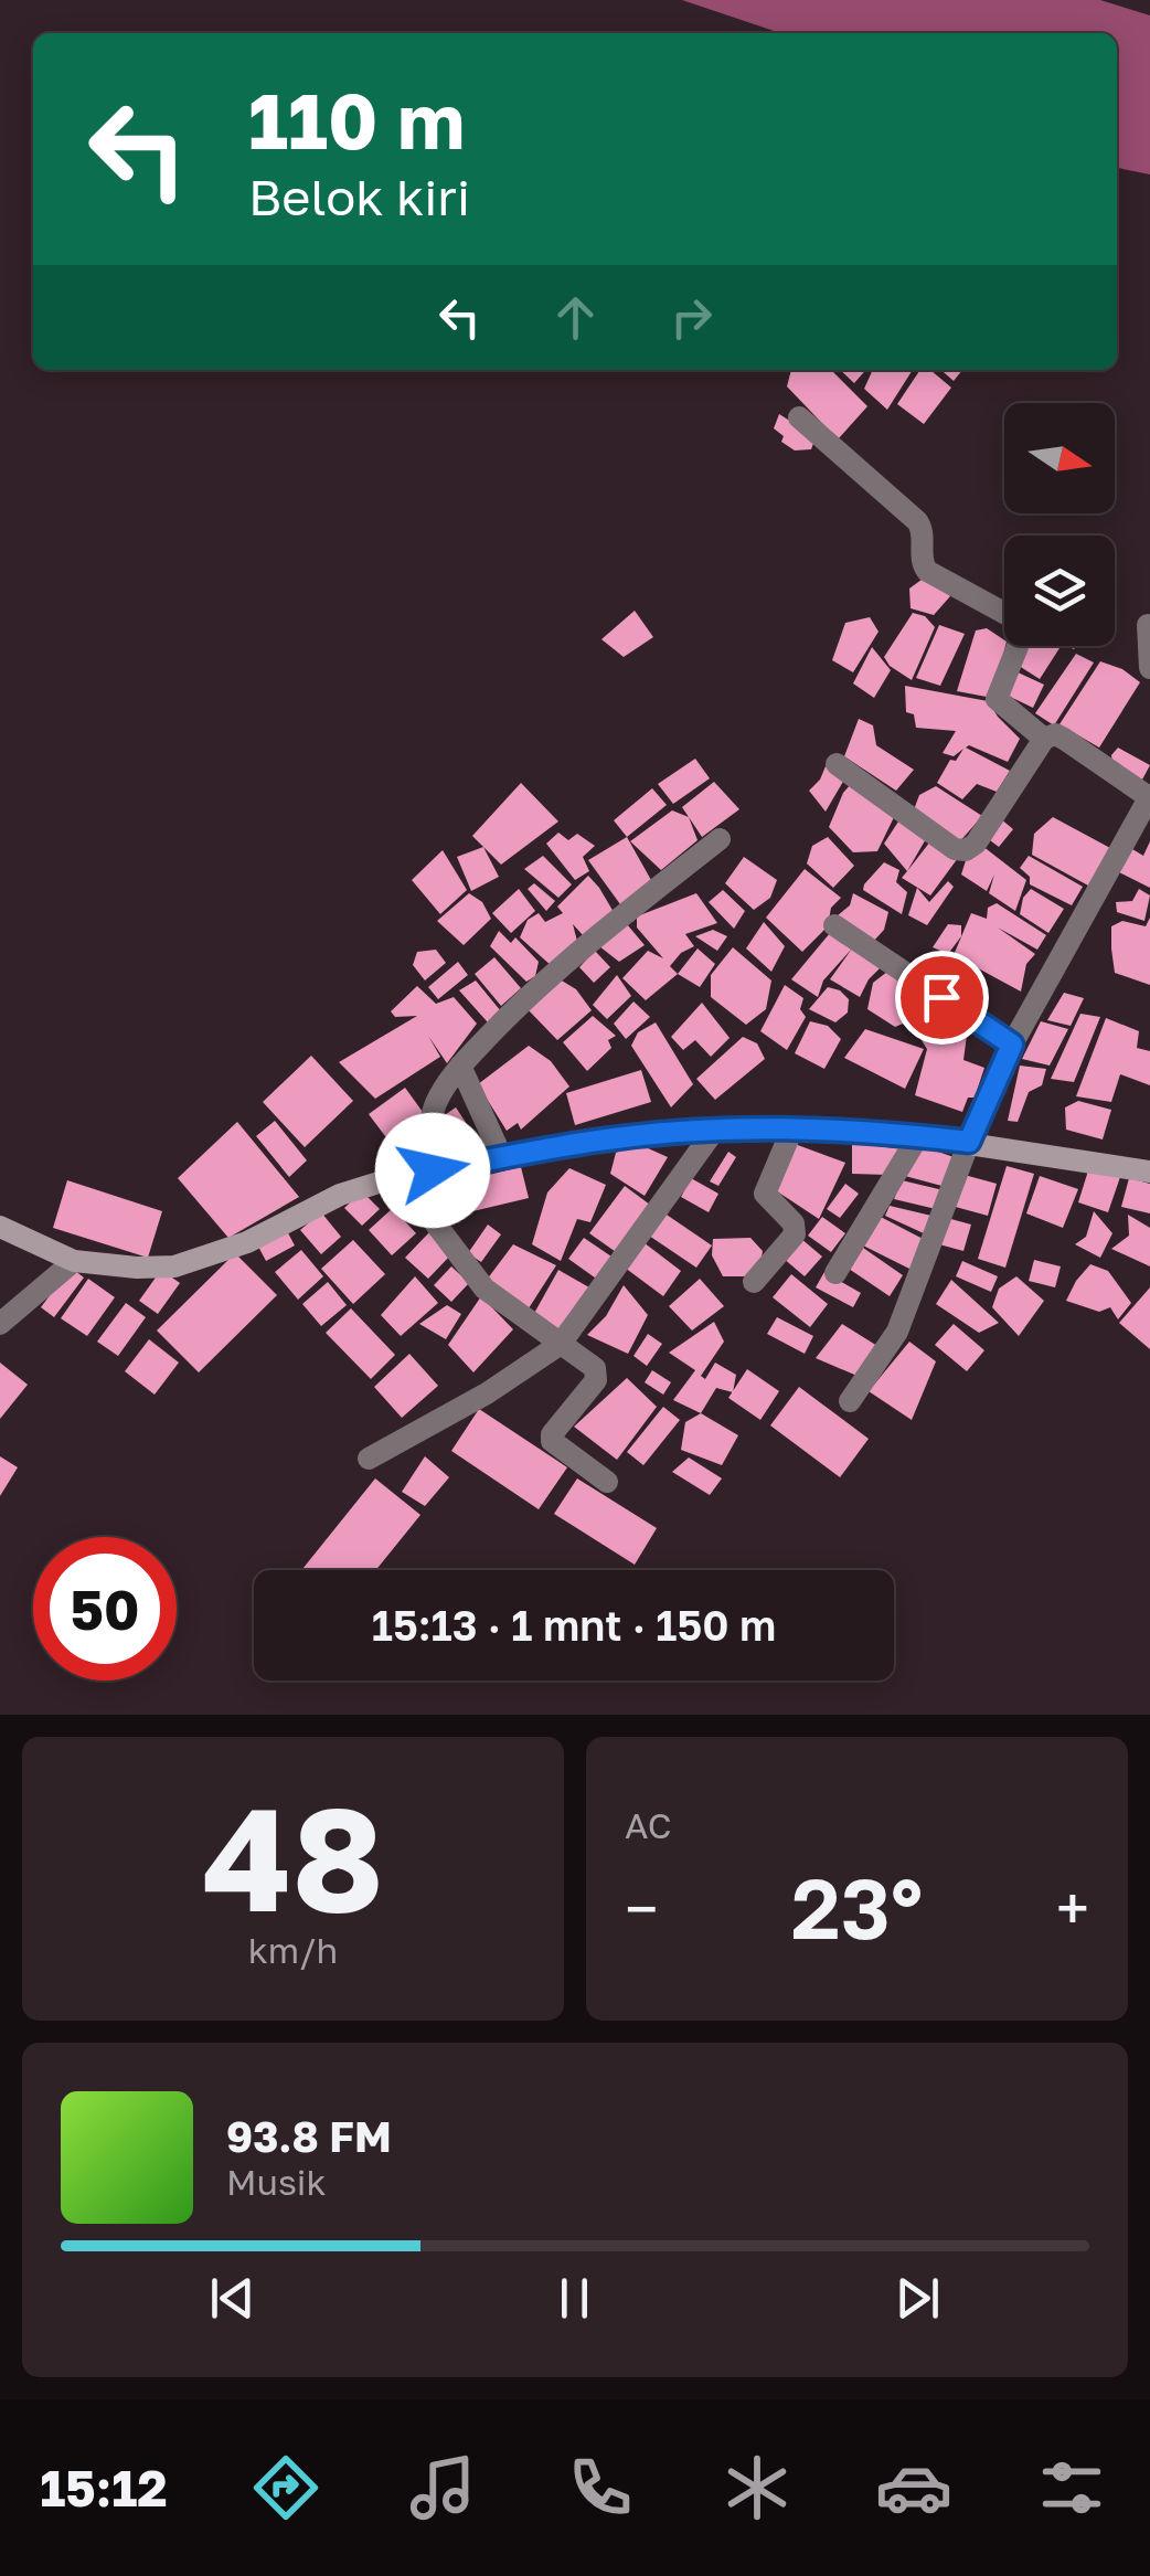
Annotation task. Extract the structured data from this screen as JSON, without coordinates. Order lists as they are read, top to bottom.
{
  "north": "right",
  "page": {
    "turn": ["110 m", "Belok kiri"],
    "limit": "50",
    "trip": "15:13 · 1 mnt · 150 m",
    "tile": [
      ["48", "km/h"],
      "AC"
    ],
    "heat": ["−", "23°", "+"],
    "song": ["93.8 FM", "Musik"],
    "tabs": "15:12"
  }
}
